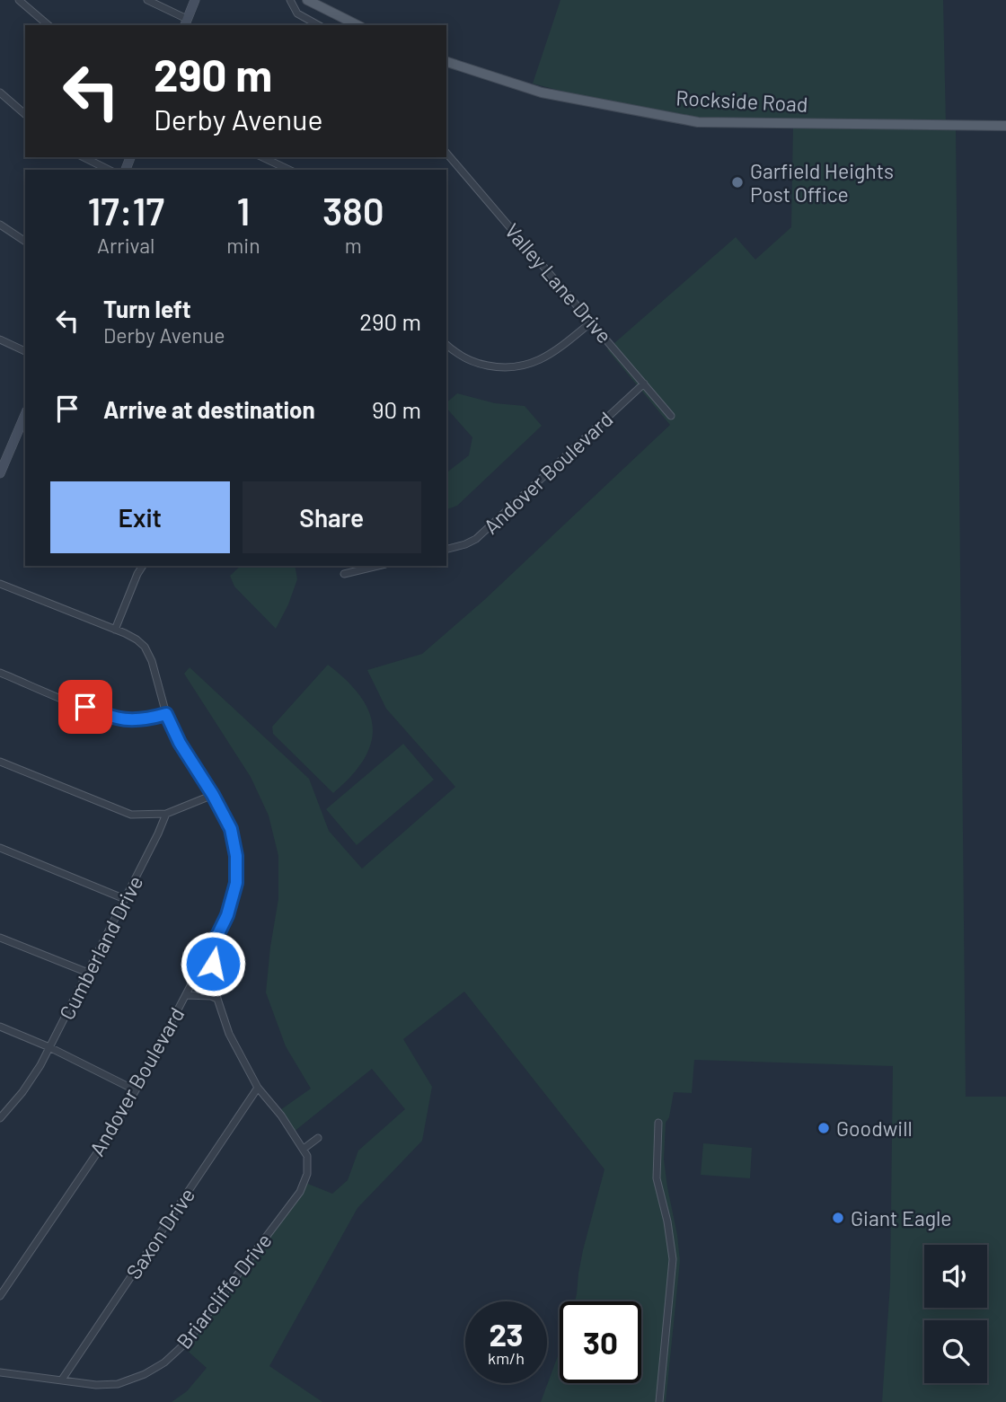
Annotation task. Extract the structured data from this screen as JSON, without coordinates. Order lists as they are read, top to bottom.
{
  "streets": {
    "main road": ["Rockside Road"],
    "street": [
      "Valley Lane Drive",
      "Andover Boulevard",
      "Cumberland Drive",
      "Saxon Drive",
      "Briarcliffe Drive"
    ]
  },
  "crossings": [
    ["Valley Lane Drive", "Andover Boulevard"],
    ["Saxon Drive", "Briarcliffe Drive"]
  ],
  "places": ["Garfield Heights Post Office", "Goodwill", "Giant Eagle"],
  "page": {
    "turn": ["290 m", "Derby Avenue"],
    "eta": [
      "17:17",
      "Arrival",
      "1",
      "min",
      "380",
      "m"
    ],
    "list": [
      {
        "name": "Turn left",
        "note": "Derby Avenue",
        "value": "290 m"
      },
      {
        "name": "Arrive at destination",
        "value": "90 m"
      }
    ],
    "buttons": ["Exit", "Share"],
    "speed": "23 km/h",
    "limit": "30"
  }
}
